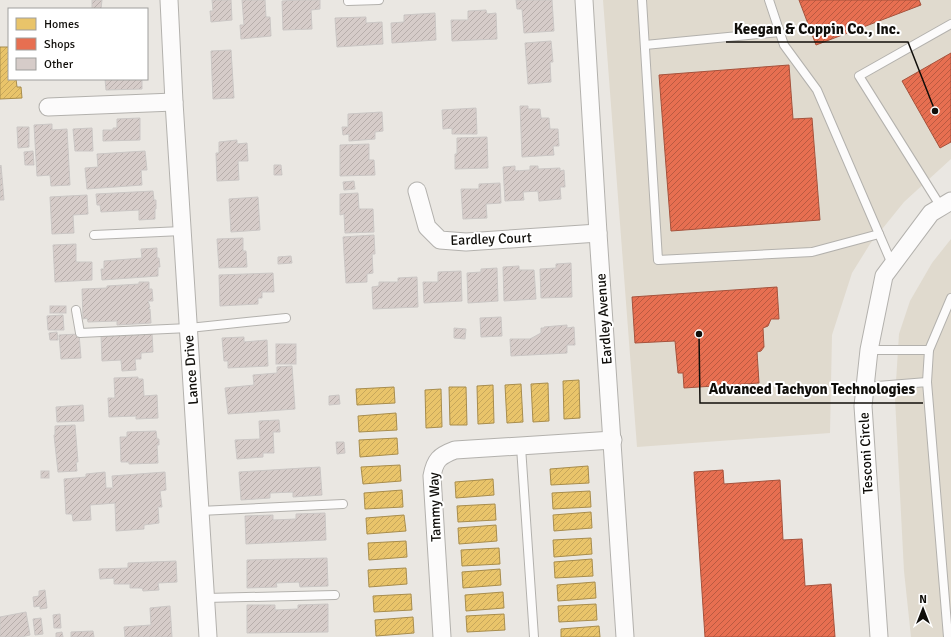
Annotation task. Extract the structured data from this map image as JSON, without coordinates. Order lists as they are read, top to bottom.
{
  "streets": {
    "street": [
      "Eardley Court",
      "Eardley Avenue",
      "Lance Drive",
      "Tesconi Circle",
      "Tammy Way"
    ]
  },
  "crossings": [
    ["Eardley Court", "Eardley Avenue"],
    ["Eardley Avenue", "Tammy Way"]
  ],
  "places": ["Keegan & Coppin Co., Inc.", "Advanced Tachyon Technologies"],
  "legend": ["Homes", "Shops", "Other"],
  "north": "top"
}
